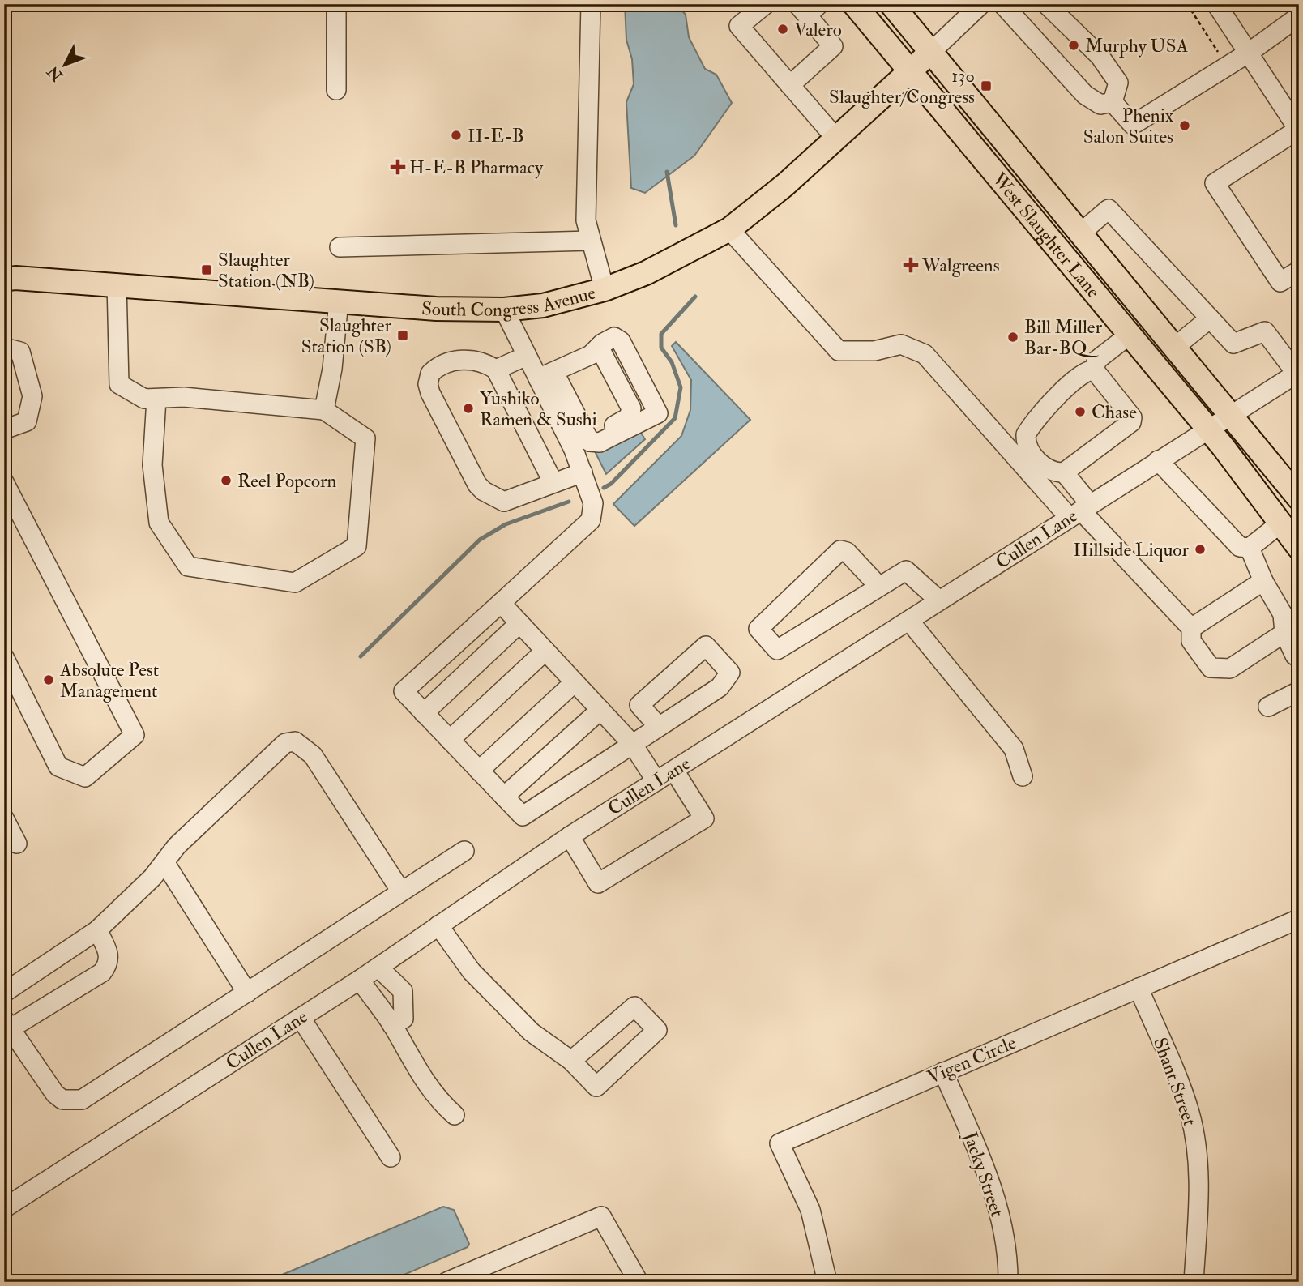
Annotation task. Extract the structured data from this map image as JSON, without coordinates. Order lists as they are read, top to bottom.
{
  "streets": {
    "main road": ["West Slaughter Lane", "South Congress Avenue"],
    "street": [
      "Cullen Lane",
      "Vigen Circle",
      "Shant Street",
      "Jacky Street"
    ]
  },
  "crossings": [
    ["West Slaughter Lane", "South Congress Avenue"],
    ["West Slaughter Lane", "Cullen Lane"],
    ["Vigen Circle", "Shant Street"],
    ["Vigen Circle", "Jacky Street"]
  ],
  "places": {
    "other": [
      "Valero",
      "Murphy USA",
      "Phenix Salon Suites",
      "H-E-B",
      "Bill Miller Bar-BQ",
      "Yushiko Ramen & Sushi",
      "Chase",
      "Reel Popcorn",
      "Hillside Liquor",
      "Absolute Pest Management"
    ],
    "transit": ["130 Slaughter/Congress", "Slaughter Station (NB)", "Slaughter Station (SB)"],
    "health": ["H-E-B Pharmacy", "Walgreens"]
  },
  "north": "bottom left"
}
